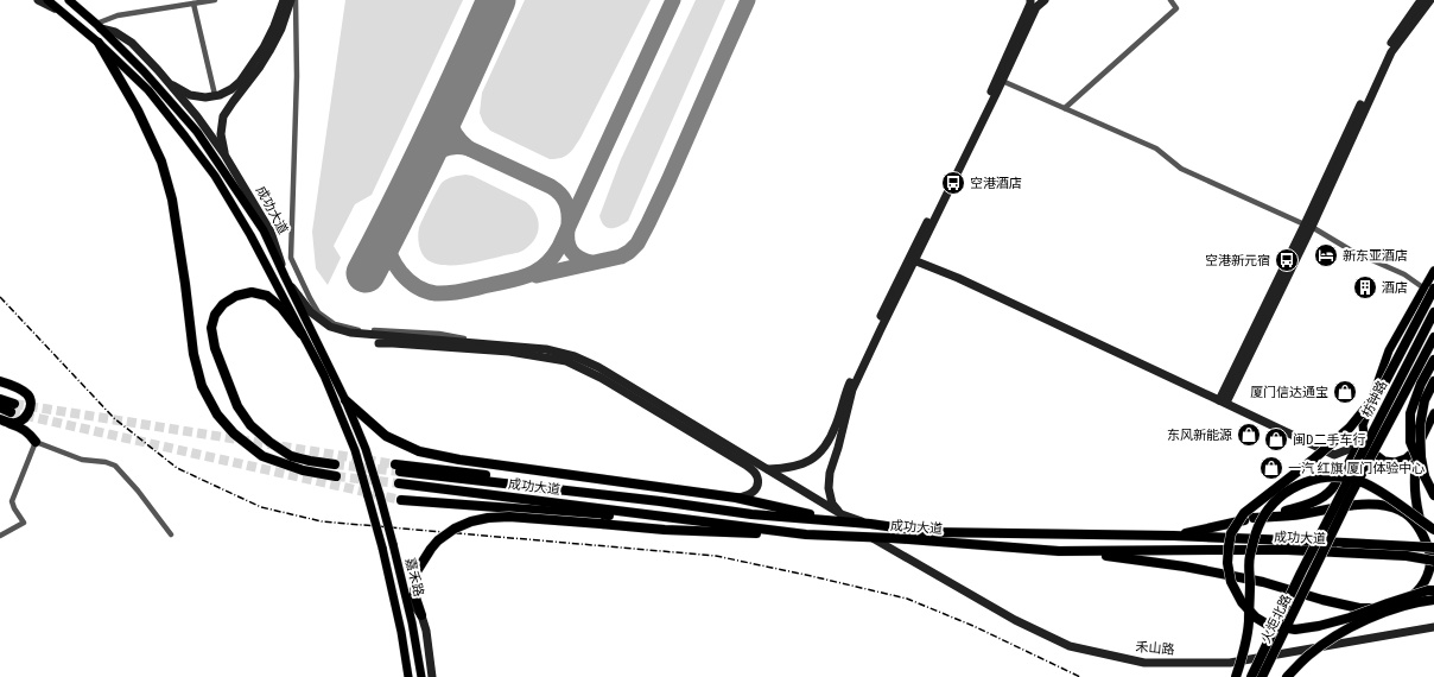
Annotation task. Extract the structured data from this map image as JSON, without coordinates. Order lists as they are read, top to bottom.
{
  "streets": {
    "highway": ["成功大道", "枋钟路", "火炬北路"],
    "main road": ["嘉禾路", "禾山路"]
  },
  "crossings": [
    ["成功大道", "嘉禾路"],
    ["成功大道", "禾山路"],
    ["枋钟路", "火炬北路"]
  ],
  "places": {
    "bus stop": ["空港酒店", "空港新元宿"],
    "hotel": ["新东亚酒店"],
    "building": ["酒店"],
    "shop": [
      "厦门信达通宝",
      "东风新能源",
      "闽D二手车行",
      "一汽 红旗 厦门体验中心"
    ]
  }
}
